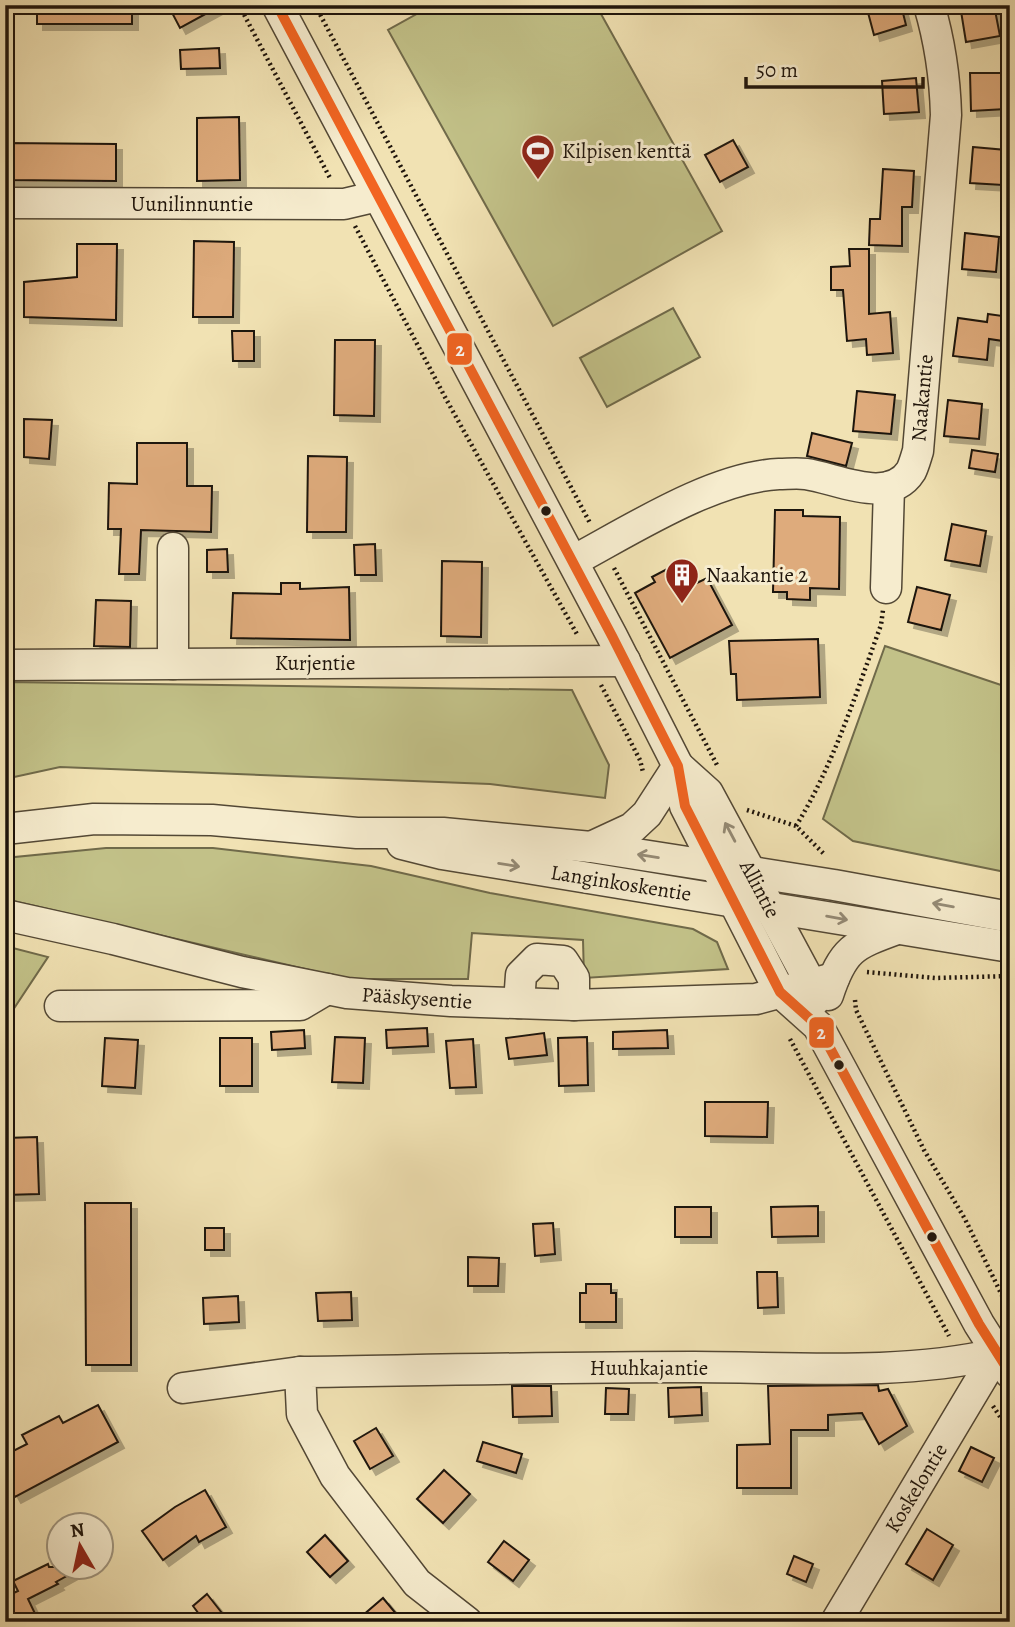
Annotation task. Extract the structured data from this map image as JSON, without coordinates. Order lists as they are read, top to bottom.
{
  "streets": {
    "street": [
      "Uunilinnuntie",
      "Naakantie",
      "Kurjentie",
      "Langinkoskentie",
      "Allintie",
      "Pääskysentie",
      "Huuhkajantie",
      "Koskelontie"
    ]
  },
  "crossings": [
    ["Uunilinnuntie", "Allintie"],
    ["Kurjentie", "Allintie"],
    ["Langinkoskentie", "Allintie"],
    ["Allintie", "Pääskysentie"],
    ["Allintie", "Koskelontie"],
    ["Huuhkajantie", "Koskelontie"]
  ],
  "places": {
    "sports": ["Kilpisen kenttä"],
    "building": ["Naakantie 2"]
  },
  "lines": ["transit line 2"],
  "scale_bar": "50 m",
  "north": "top"
}
